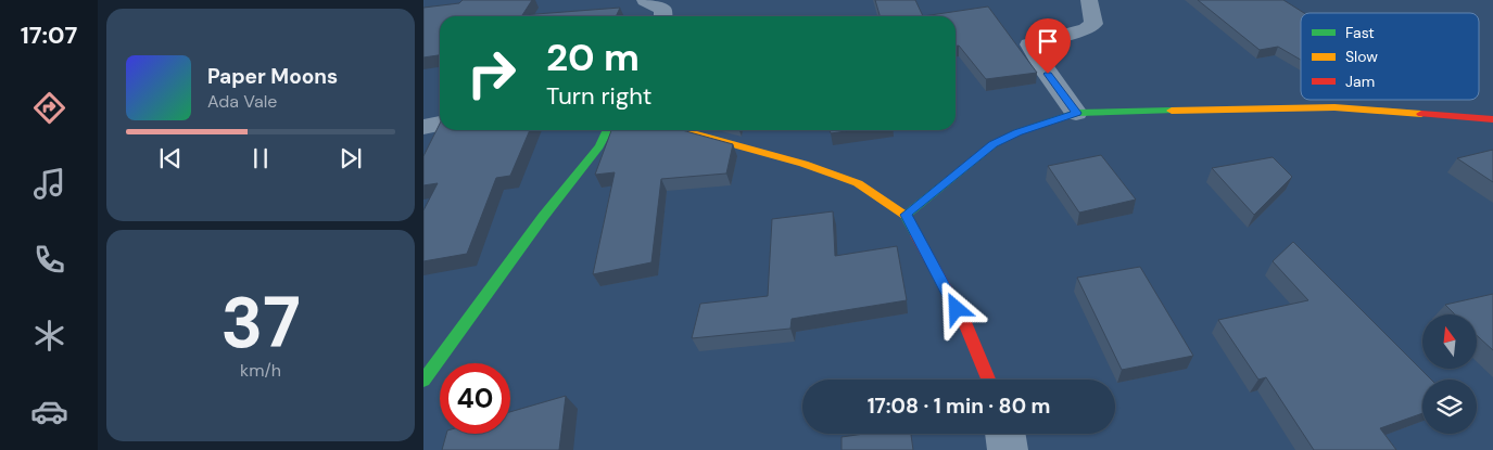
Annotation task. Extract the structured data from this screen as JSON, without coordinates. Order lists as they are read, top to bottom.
{
  "legend": ["Fast", "Slow", "Jam"],
  "north": "top",
  "page": {
    "tabs": "17:07",
    "turn": ["20 m", "Turn right"],
    "song": ["Paper Moons", "Ada Vale"],
    "tile": ["37", "km/h"],
    "limit": "40",
    "trip": "17:08 · 1 min · 80 m"
  }
}
